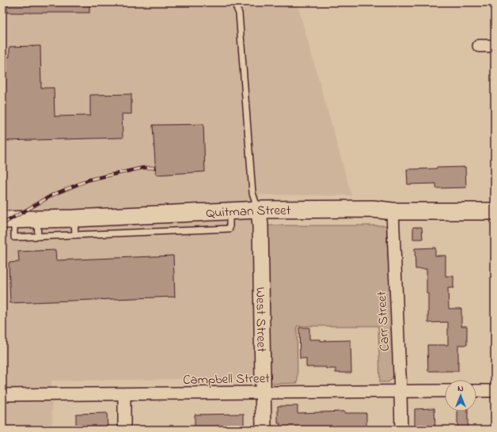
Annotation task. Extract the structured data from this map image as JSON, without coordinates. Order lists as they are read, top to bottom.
{
  "streets": {
    "main road": ["Quitman Street"],
    "street": ["West Street", "Carr Street", "Campbell Street"]
  },
  "crossings": [
    ["Quitman Street", "West Street"],
    ["Quitman Street", "Carr Street"],
    ["West Street", "Campbell Street"],
    ["Carr Street", "Campbell Street"]
  ],
  "north": "top"
}
